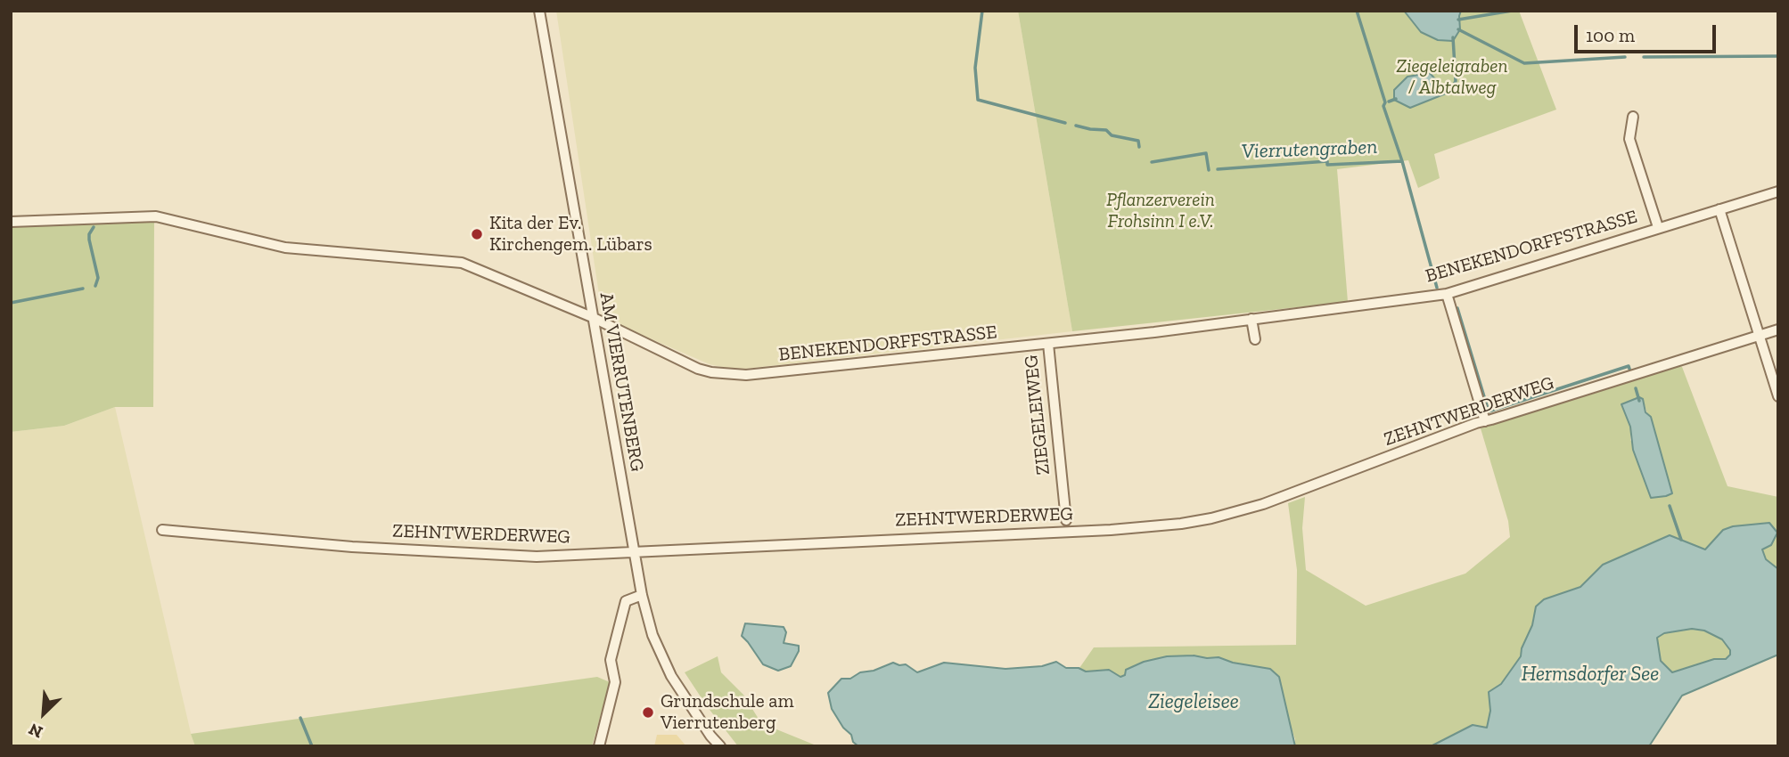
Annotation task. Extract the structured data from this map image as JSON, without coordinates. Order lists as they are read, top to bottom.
{
  "streets": {
    "street": [
      "BENEKENDORFFSTRASSE",
      "AM VIERRUTENBERG",
      "ZEHNTWERDERWEG",
      "ZIEGELEIWEG"
    ]
  },
  "crossings": [
    ["BENEKENDORFFSTRASSE", "AM VIERRUTENBERG"],
    ["BENEKENDORFFSTRASSE", "ZIEGELEIWEG"],
    ["AM VIERRUTENBERG", "ZEHNTWERDERWEG"]
  ],
  "water": ["Vierrutengraben", "Hermsdorfer See", "Ziegeleisee"],
  "parks": ["Ziegeleigraben / Albtalweg", "Pflanzerverein Frohsinn I e.V."],
  "places": ["Kita der Ev. Kirchengem. Lübars", "Grundschule am Vierrutenberg"],
  "scale_bar": "100 m",
  "north": "bottom left"
}
